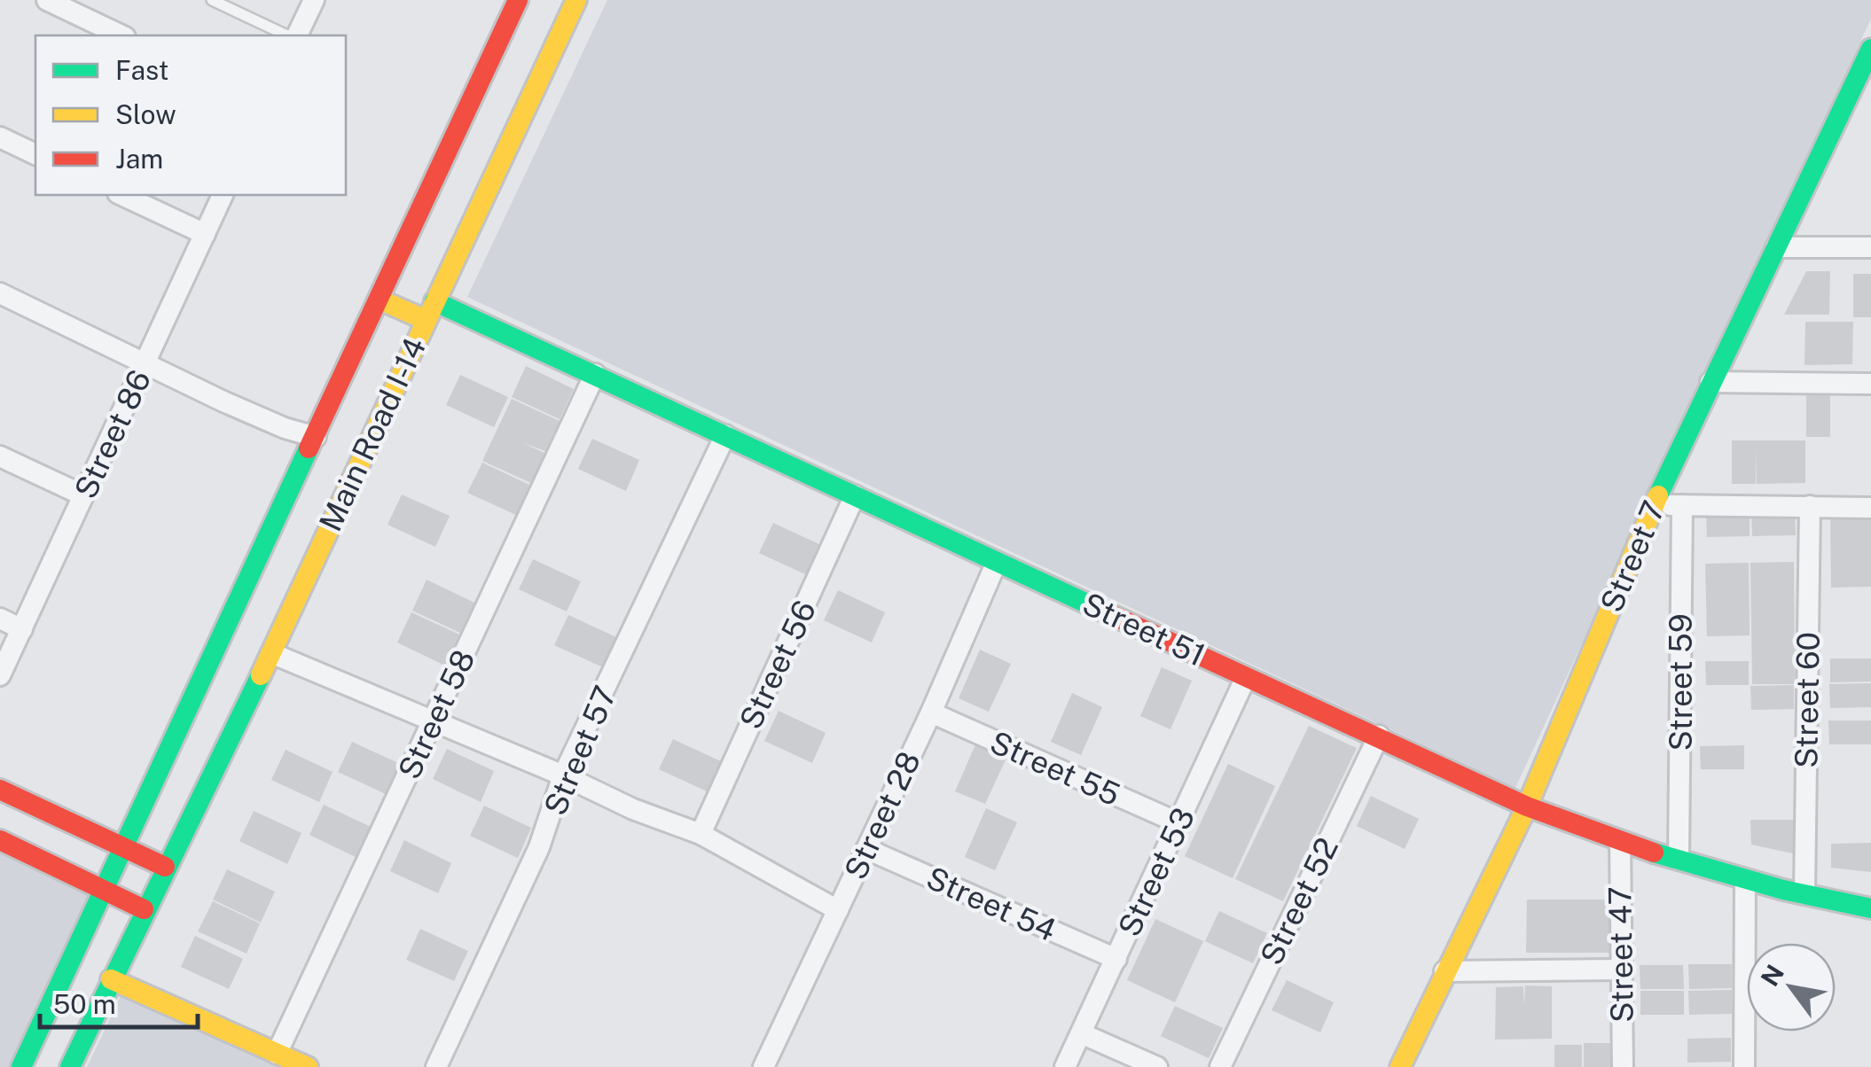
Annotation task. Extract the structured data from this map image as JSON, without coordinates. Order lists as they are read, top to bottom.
{
  "streets": {
    "street": [
      "Street 86",
      "Main Road I-14",
      "Street 7",
      "Street 51",
      "Street 56",
      "Street 59",
      "Street 60",
      "Street 58",
      "Street 57",
      "Street 55",
      "Street 28",
      "Street 53",
      "Street 52",
      "Street 54",
      "Street 47"
    ]
  },
  "crossings": [
    ["Main Road I-14", "Street 51"],
    ["Street 7", "Street 51"],
    ["Street 51", "Street 56"],
    ["Street 51", "Street 59"],
    ["Street 51", "Street 60"],
    ["Street 51", "Street 58"],
    ["Street 51", "Street 57"],
    ["Street 51", "Street 28"],
    ["Street 51", "Street 53"],
    ["Street 51", "Street 52"],
    ["Street 51", "Street 47"],
    ["Street 55", "Street 28"],
    ["Street 55", "Street 53"],
    ["Street 28", "Street 54"],
    ["Street 53", "Street 54"]
  ],
  "legend": ["Fast", "Slow", "Jam"],
  "scale_bar": "50 m",
  "north": "top left"
}
